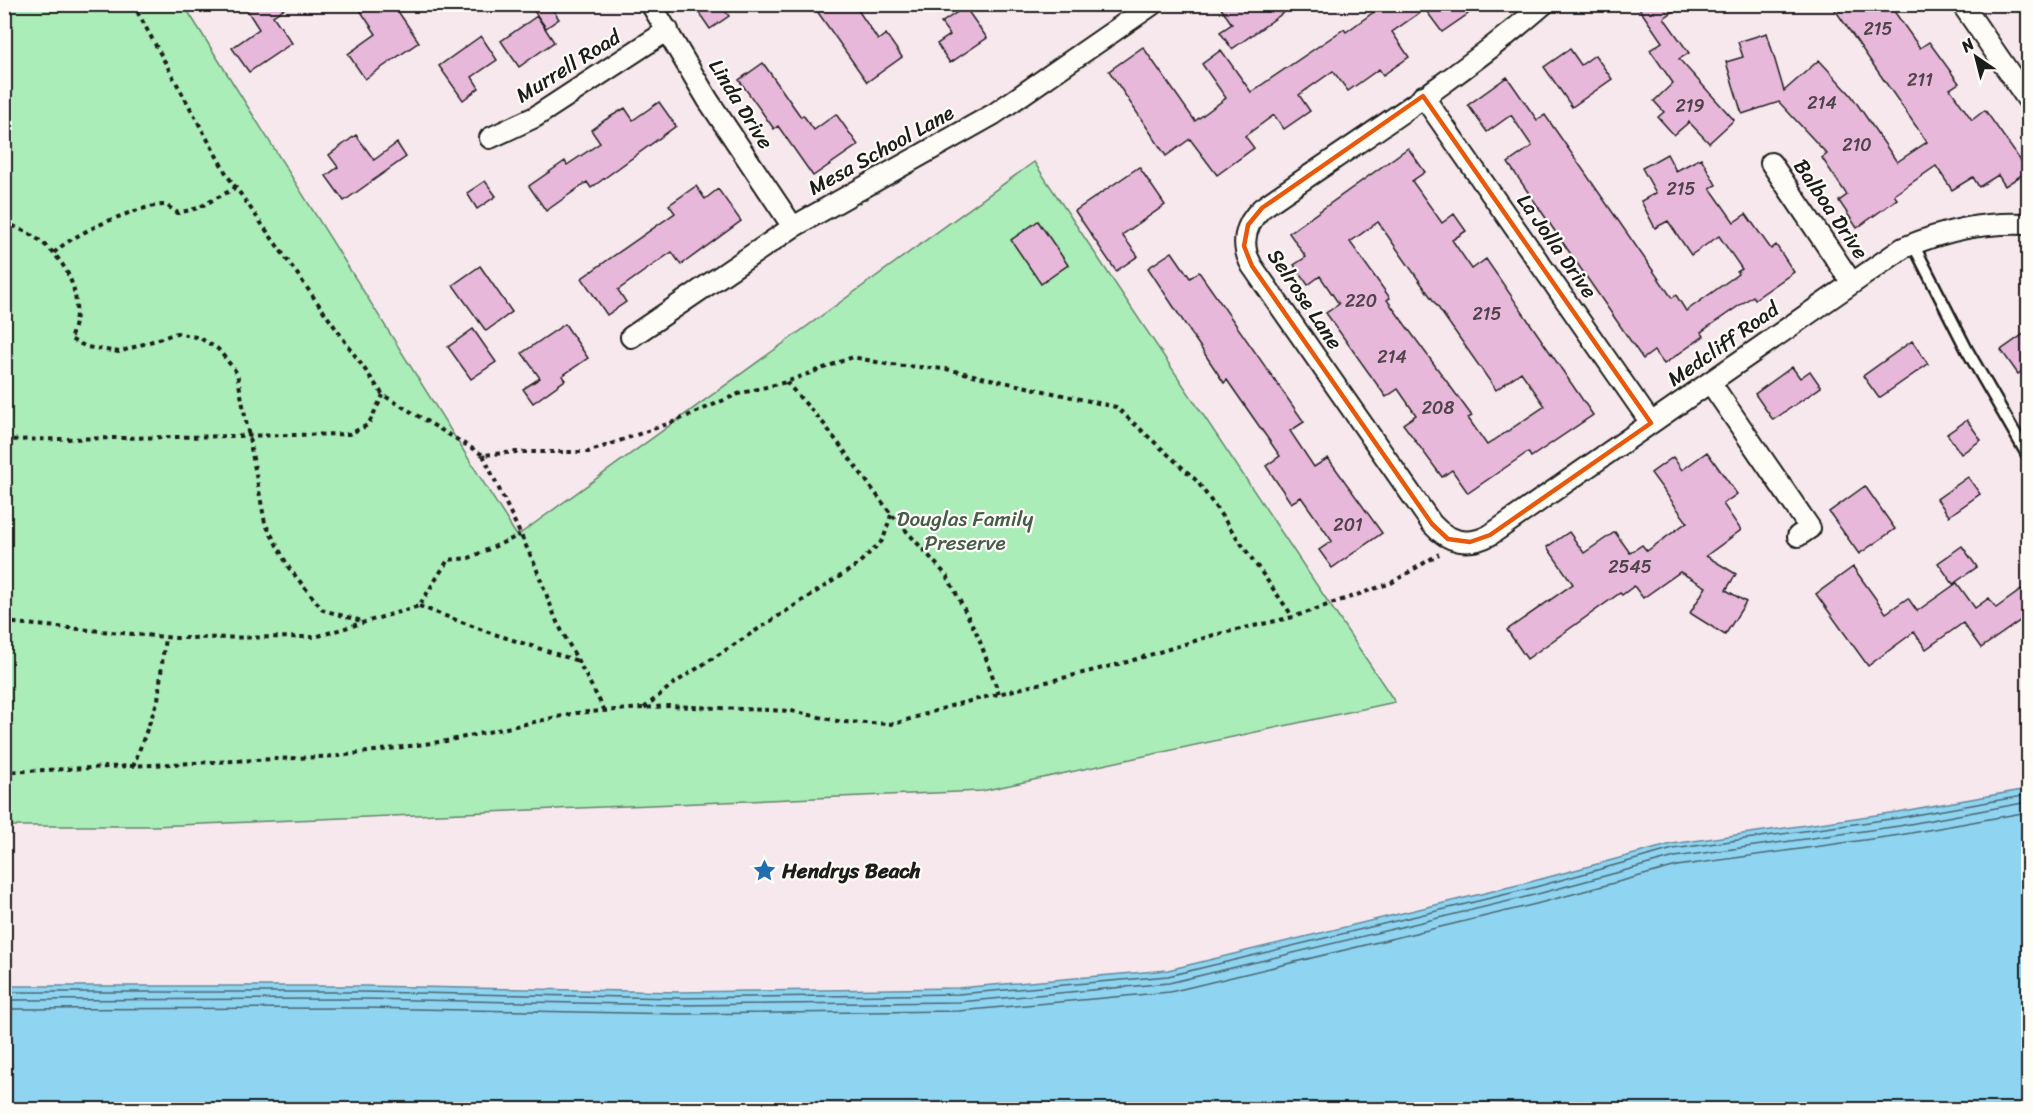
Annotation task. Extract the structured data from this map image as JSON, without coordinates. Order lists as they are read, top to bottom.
{
  "streets": {
    "street": [
      "Murrell Road",
      "Linda Drive",
      "Mesa School Lane",
      "Balboa Drive",
      "La Jolla Drive",
      "Selrose Lane",
      "Medcliff Road"
    ]
  },
  "crossings": [
    ["Murrell Road", "Linda Drive"],
    ["Linda Drive", "Mesa School Lane"],
    ["Balboa Drive", "Medcliff Road"],
    ["La Jolla Drive", "Selrose Lane"],
    ["La Jolla Drive", "Medcliff Road"],
    ["Selrose Lane", "Medcliff Road"]
  ],
  "parks": ["Douglas Family Preserve"],
  "places": {
    "place": ["Hendrys Beach"]
  },
  "house_numbers": [
    "215",
    "211",
    "214",
    "219",
    "210",
    "215",
    "220",
    "215",
    "214",
    "208",
    "201",
    "2545"
  ],
  "north": "top left"
}
